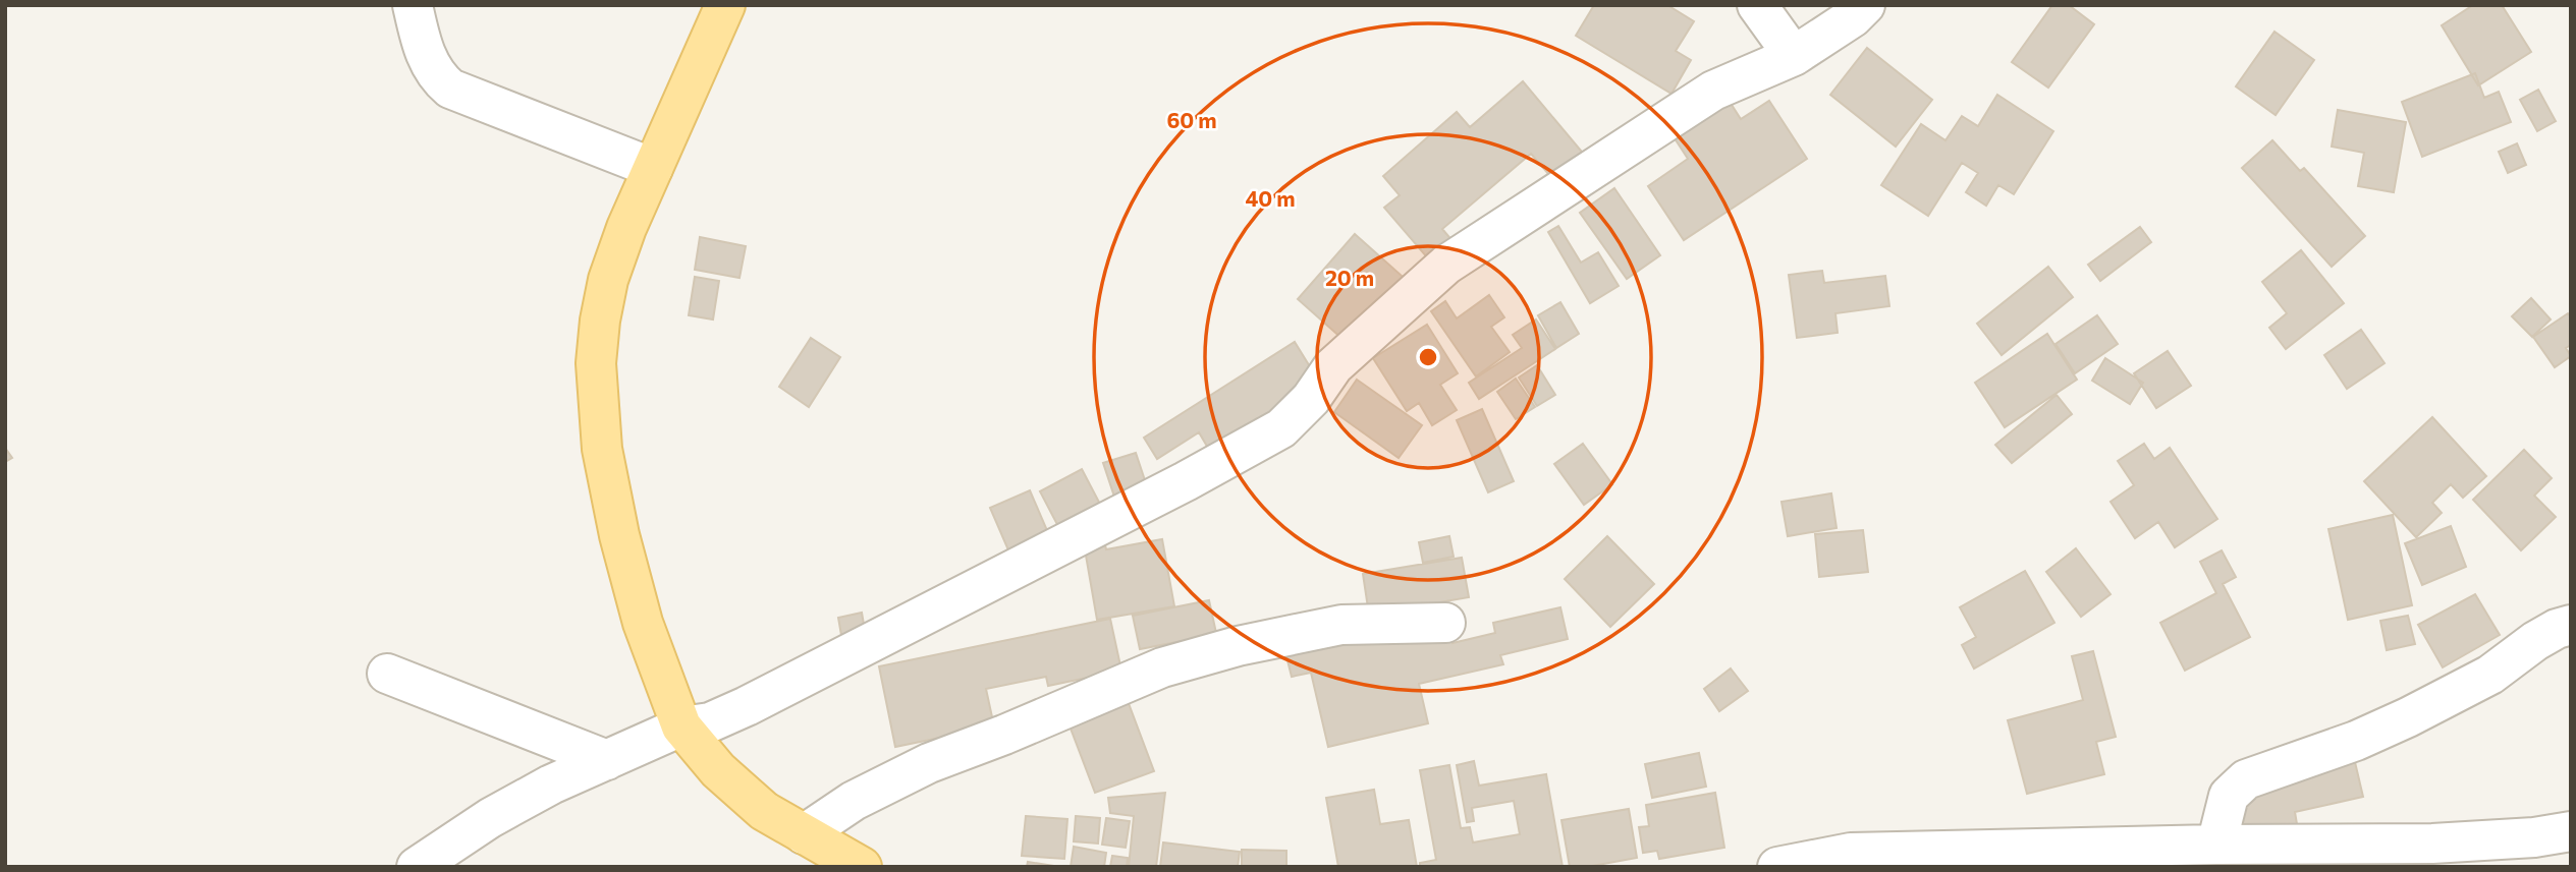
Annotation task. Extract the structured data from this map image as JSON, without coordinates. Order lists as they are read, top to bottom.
{
  "rings": ["60 m", "40 m", "20 m"]
}
